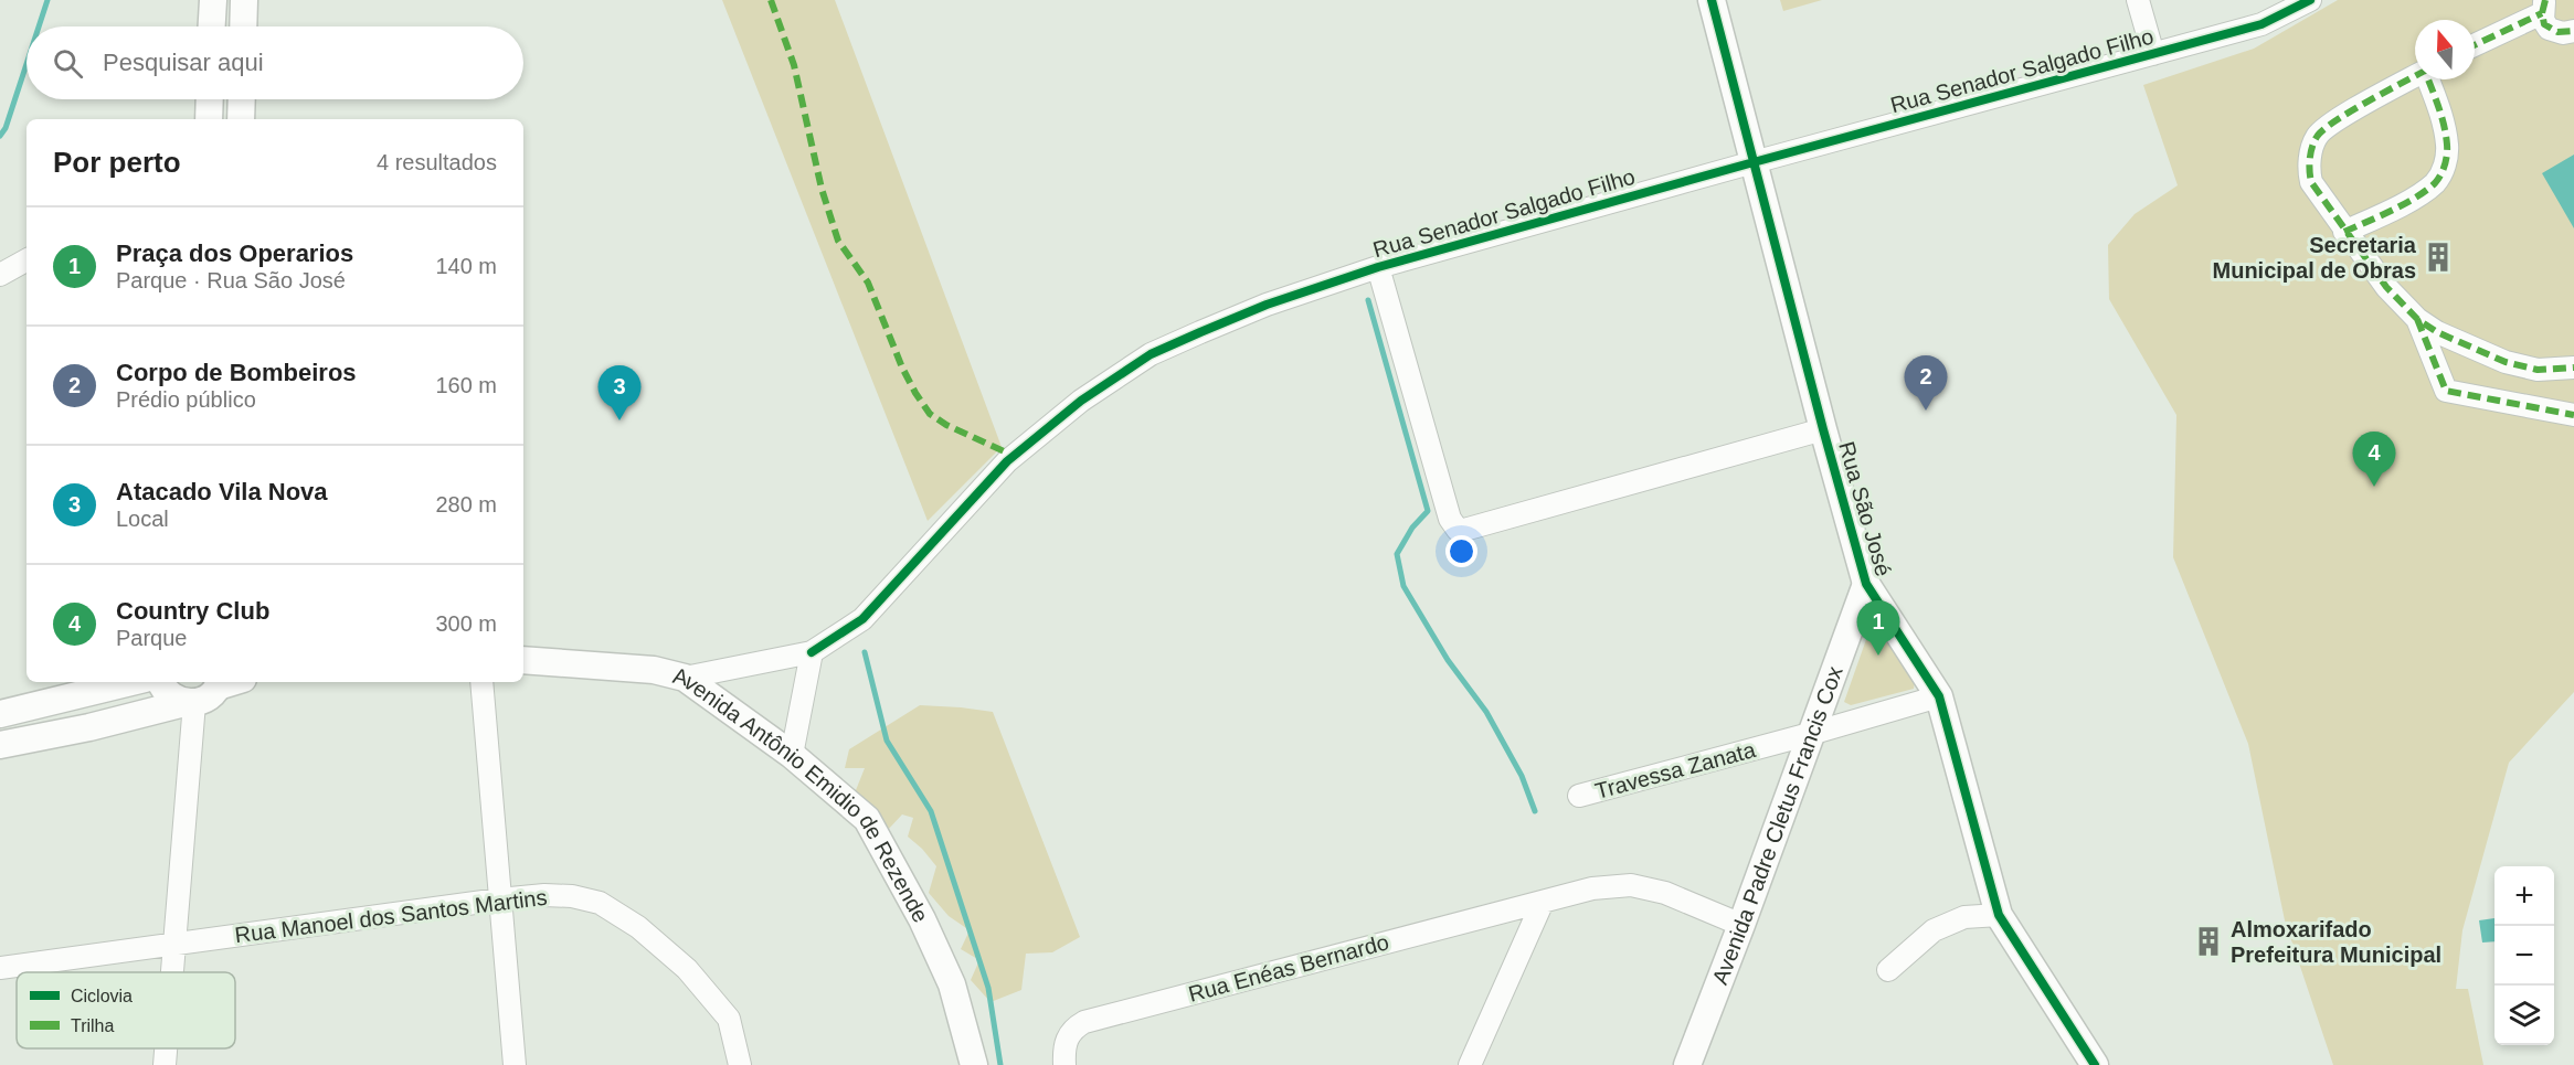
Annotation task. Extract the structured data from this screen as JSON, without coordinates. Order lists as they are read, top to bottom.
{
  "streets": {
    "street": [
      "Rua Senador Salgado Filho",
      "Rua São José",
      "Travessa Zanata",
      "Avenida Antônio Emidio de Rezende",
      "Avenida Padre Cletus Francis Cox",
      "Rua Manoel dos Santos Martins",
      "Rua Enéas Bernardo"
    ]
  },
  "crossings": [
    ["Rua Senador Salgado Filho", "Rua São José"],
    ["Rua São José", "Travessa Zanata"],
    ["Rua São José", "Avenida Padre Cletus Francis Cox"],
    ["Travessa Zanata", "Avenida Padre Cletus Francis Cox"],
    ["Avenida Padre Cletus Francis Cox", "Rua Enéas Bernardo"]
  ],
  "places": {
    "building": ["Secretaria Municipal de Obras", "Almoxarifado Prefeitura Municipal"]
  },
  "legend": ["Ciclovia", "Trilha"],
  "north": "top",
  "page": {
    "search": "Pesquisar aqui",
    "heading": ["Por perto", "4 resultados"],
    "list": [
      {
        "mark": "1",
        "name": "Praça dos Operarios",
        "note": "Parque · Rua São José",
        "value": "140 m"
      },
      {
        "mark": "2",
        "name": "Corpo de Bombeiros",
        "note": "Prédio público",
        "value": "160 m"
      },
      {
        "mark": "3",
        "name": "Atacado Vila Nova",
        "note": "Local",
        "value": "280 m"
      },
      {
        "mark": "4",
        "name": "Country Club",
        "note": "Parque",
        "value": "300 m"
      }
    ],
    "pins": [
      "2",
      "3",
      "4",
      "1"
    ],
    "map_buttons": ["+", "−"]
  }
}
